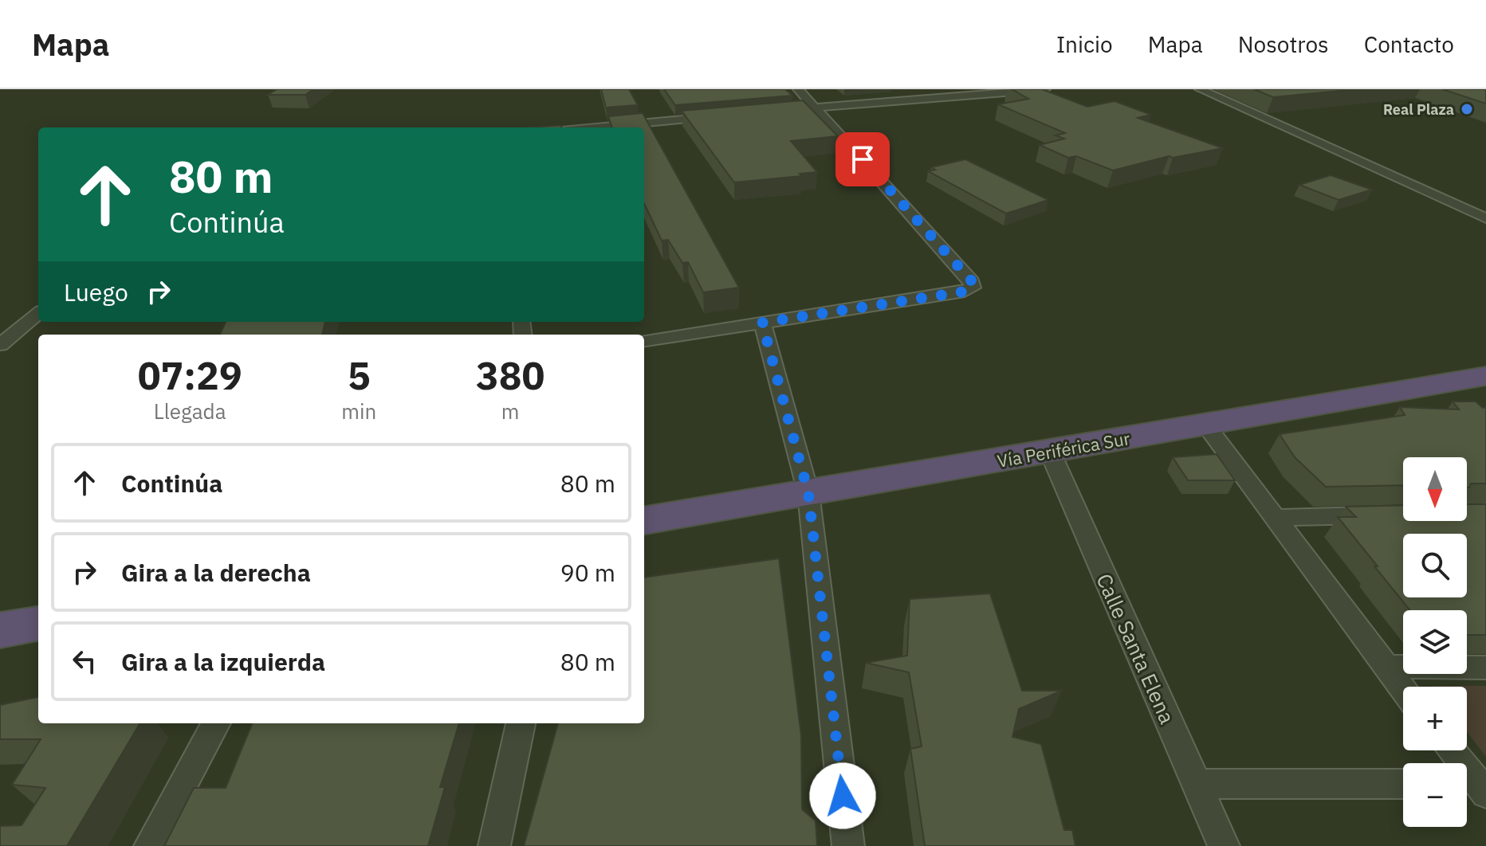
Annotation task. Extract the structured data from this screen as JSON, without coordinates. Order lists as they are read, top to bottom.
{
  "streets": {
    "highway": ["Vía Periférica Sur"],
    "street": ["Calle Santa Elena"]
  },
  "crossings": [
    ["Vía Periférica Sur", "Calle Santa Elena"]
  ],
  "places": ["Real Plaza"],
  "north": "bottom",
  "page": {
    "header": "Mapa",
    "nav": [
      "Inicio",
      "Mapa",
      "Nosotros",
      "Contacto"
    ],
    "turn": ["80 m", "Continúa"],
    "then": "Luego",
    "eta": [
      "07:29",
      "Llegada",
      "5",
      "min",
      "380",
      "m"
    ],
    "list": [
      {
        "name": "Continúa",
        "value": "80 m"
      },
      {
        "name": "Gira a la derecha",
        "value": "90 m"
      },
      {
        "name": "Gira a la izquierda",
        "value": "80 m"
      }
    ],
    "map_buttons": ["+", "−"]
  }
}
